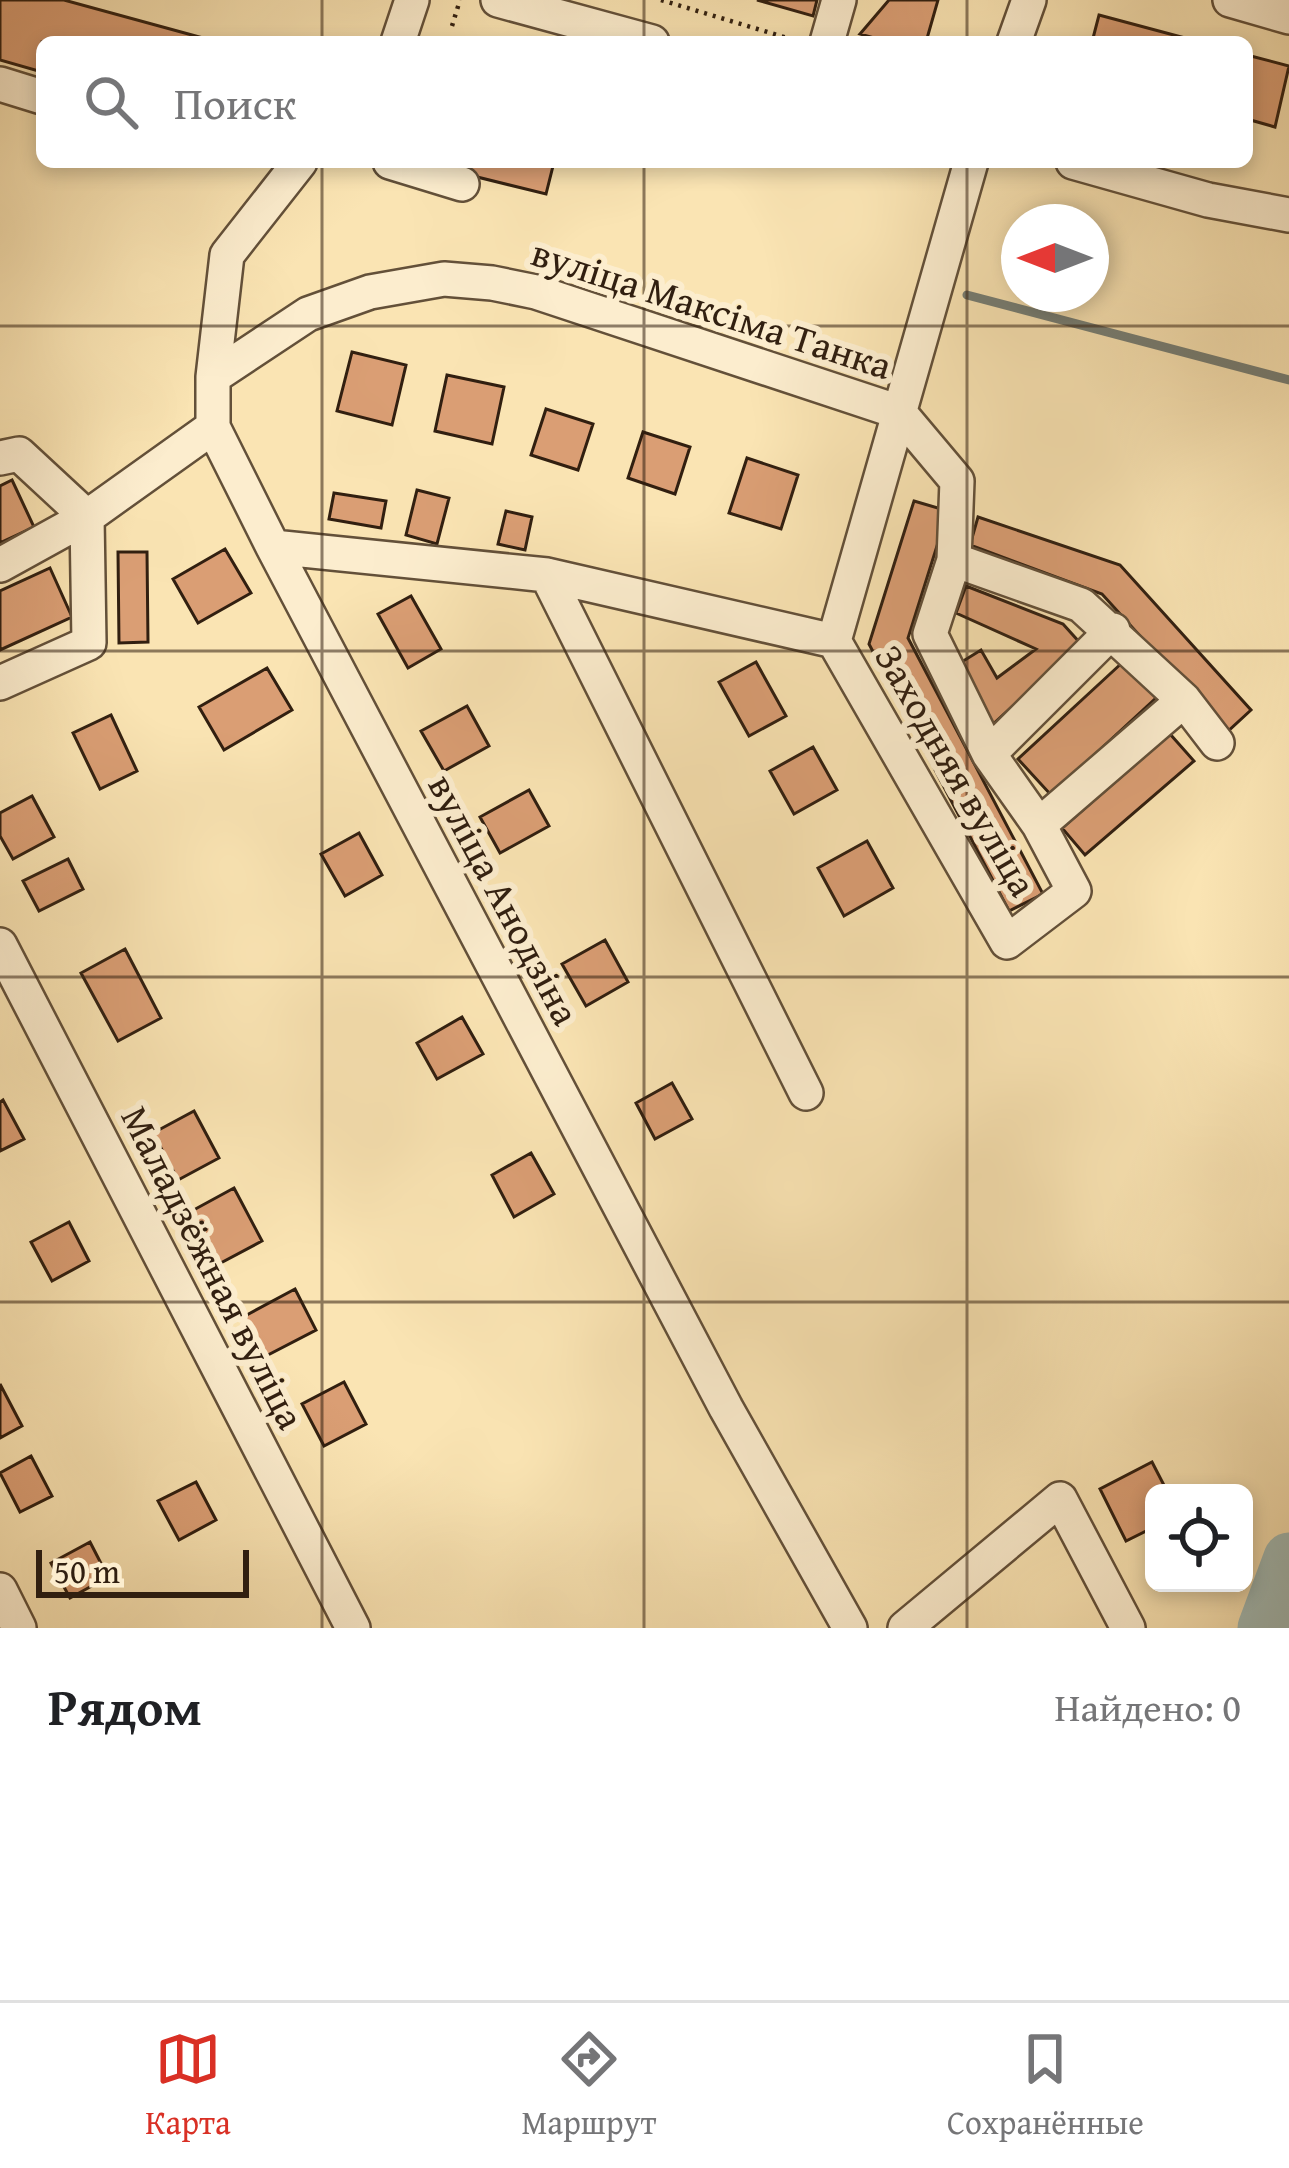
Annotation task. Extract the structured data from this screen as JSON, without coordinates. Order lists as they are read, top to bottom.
{
  "streets": {
    "street": [
      "вуліца Максіма Танка",
      "Заходняя вуліца",
      "вуліца Анодзіна",
      "Маладзёжная вуліца"
    ]
  },
  "scale_bar": "50 m",
  "north": "left",
  "page": {
    "search": "Поиск",
    "scale": "50 m",
    "heading": ["Рядом", "Найдено: 0"],
    "nav": ["Карта", "Маршрут", "Сохранённые"]
  }
}
